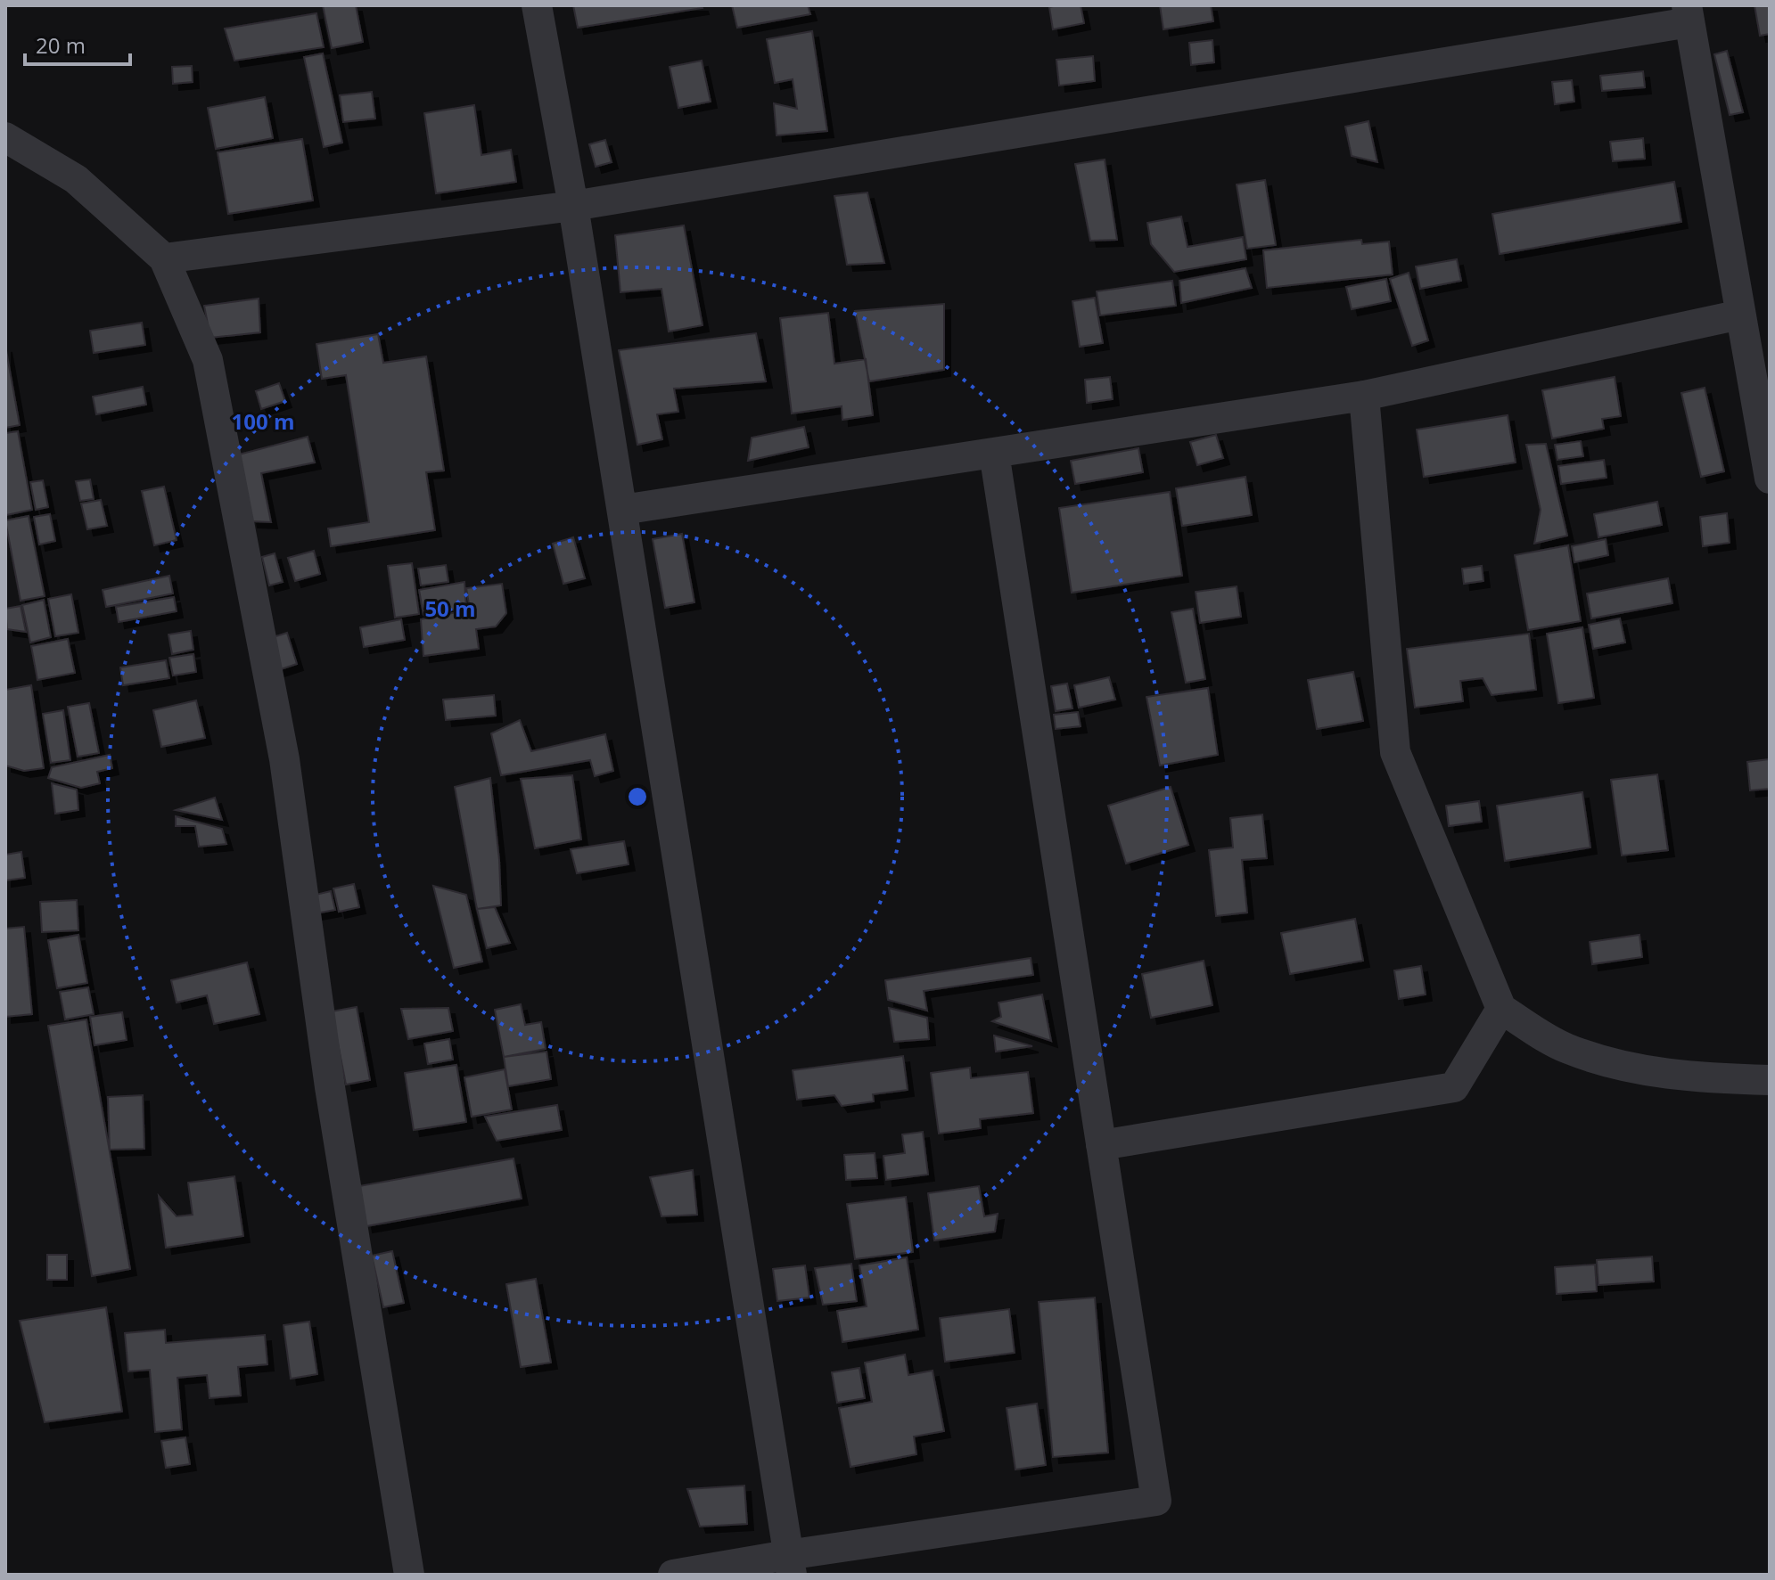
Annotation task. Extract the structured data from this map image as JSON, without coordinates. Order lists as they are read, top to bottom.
{
  "scale_bar": "20 m",
  "rings": ["100 m", "50 m"]
}
